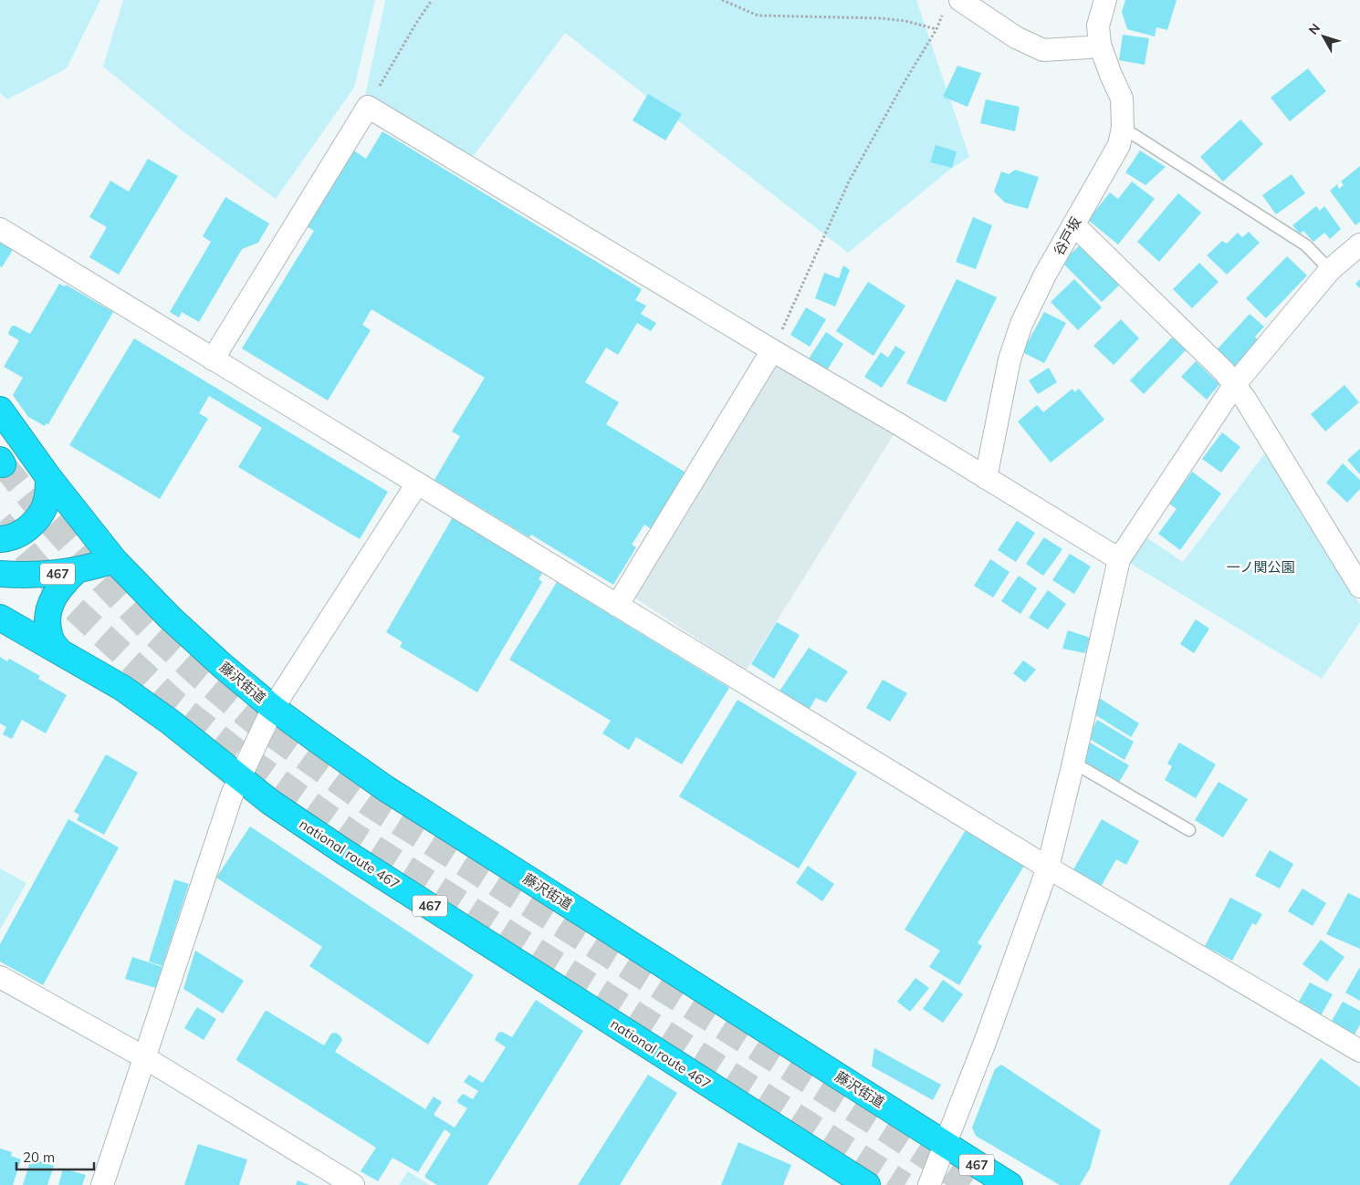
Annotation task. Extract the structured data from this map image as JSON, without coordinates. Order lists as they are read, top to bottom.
{
  "streets": {
    "highway": ["467", "藤沢街道", "national route 467"],
    "street": ["谷戸坂"]
  },
  "crossings": [
    ["467", "藤沢街道"]
  ],
  "parks": ["一ノ関公園"],
  "scale_bar": "20 m",
  "north": "top left"
}
